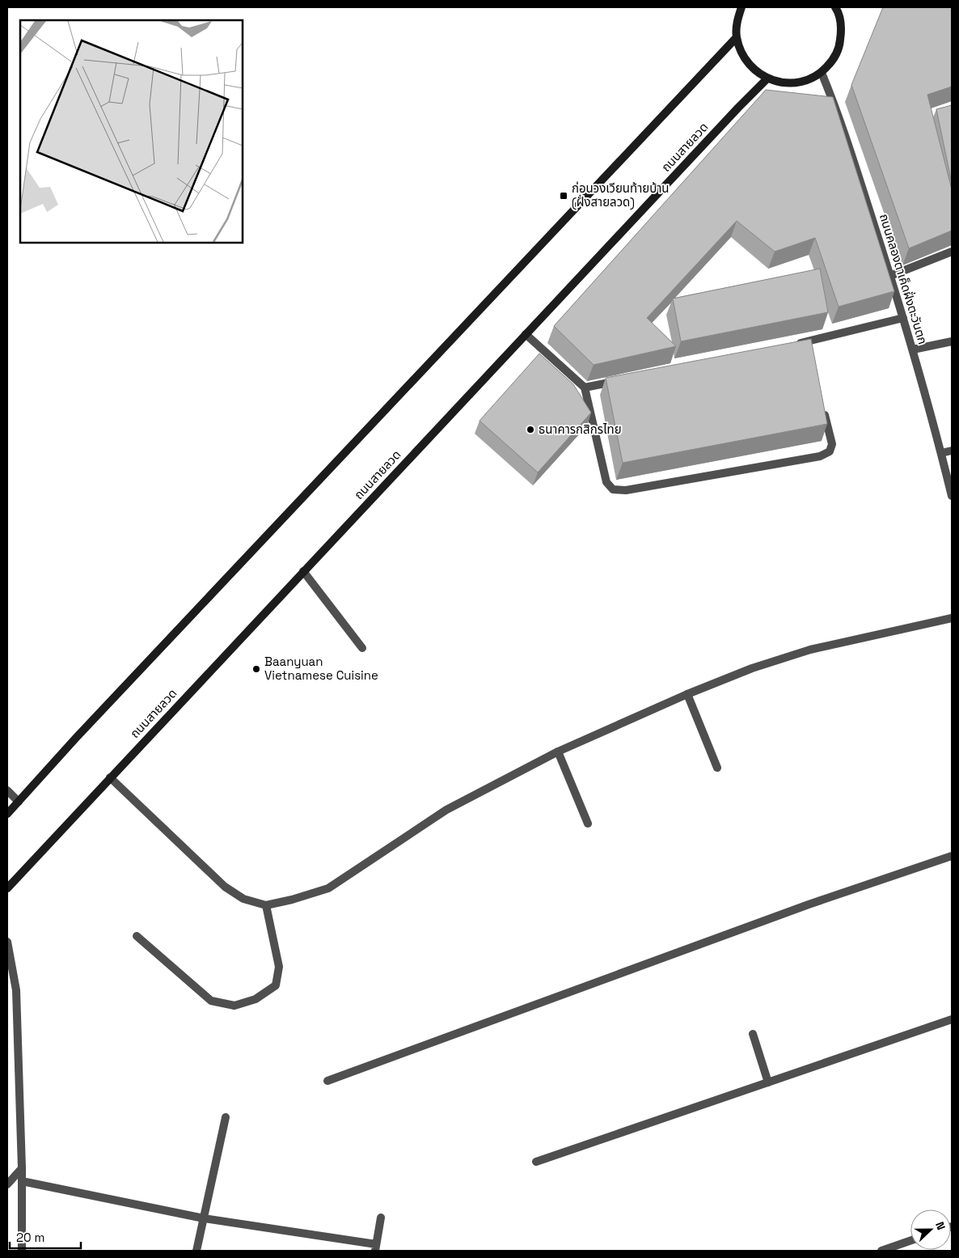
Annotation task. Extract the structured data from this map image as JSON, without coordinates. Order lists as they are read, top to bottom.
{
  "streets": {
    "main road": ["ถนนสายลวด"],
    "street": ["ถนนคลองตาเค็ดฝั่งตะวันตก"]
  },
  "places": {
    "transit": ["ก่อนวงเวียนท้ายบ้าน (ฝั่งสายลวด)"],
    "other": ["ธนาคารกสิกรไทย", "Baanyuan Vietnamese Cuisine"]
  },
  "scale_bar": "20 m",
  "north": "right"
}
